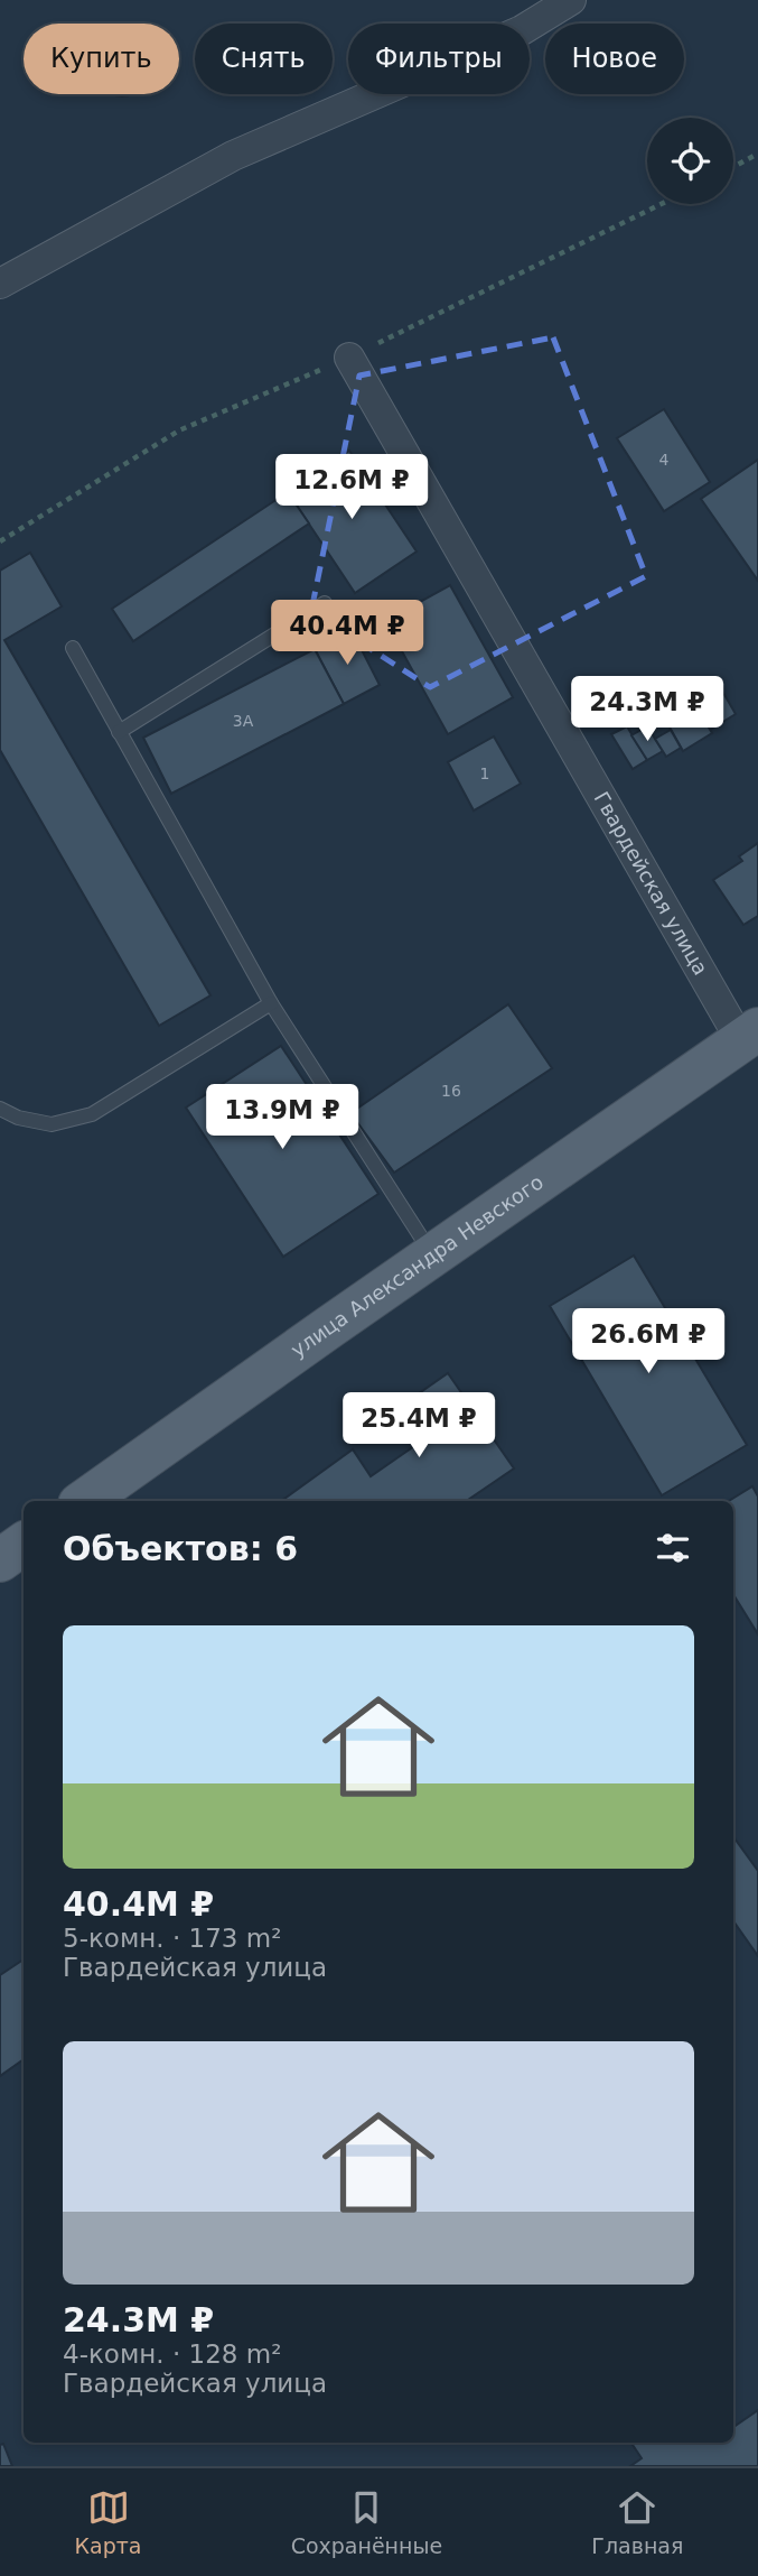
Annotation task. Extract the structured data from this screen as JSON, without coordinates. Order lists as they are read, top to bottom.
{
  "streets": {
    "main road": ["улица Александра Невского"],
    "street": ["Гвардейская улица"]
  },
  "crossings": [
    ["Гвардейская улица", "улица Александра Невского"]
  ],
  "house_numbers": [
    "4",
    "3А",
    "1",
    "16"
  ],
  "page": {
    "chip": [
      "Купить",
      "Снять",
      "Фильтры",
      "Новое"
    ],
    "price": [
      "12.6M ₽",
      "40.4M ₽",
      "24.3M ₽",
      "13.9M ₽",
      "26.6M ₽",
      "25.4M ₽"
    ],
    "heading": "Объектов: 6",
    "list": [
      {
        "name": "40.4M ₽",
        "note": "5-комн. · 173 m² · Гвардейская улица"
      },
      {
        "name": "24.3M ₽",
        "note": "4-комн. · 128 m² · Гвардейская улица"
      }
    ],
    "tabs": ["Карта", "Сохранённые", "Главная"]
  }
}
